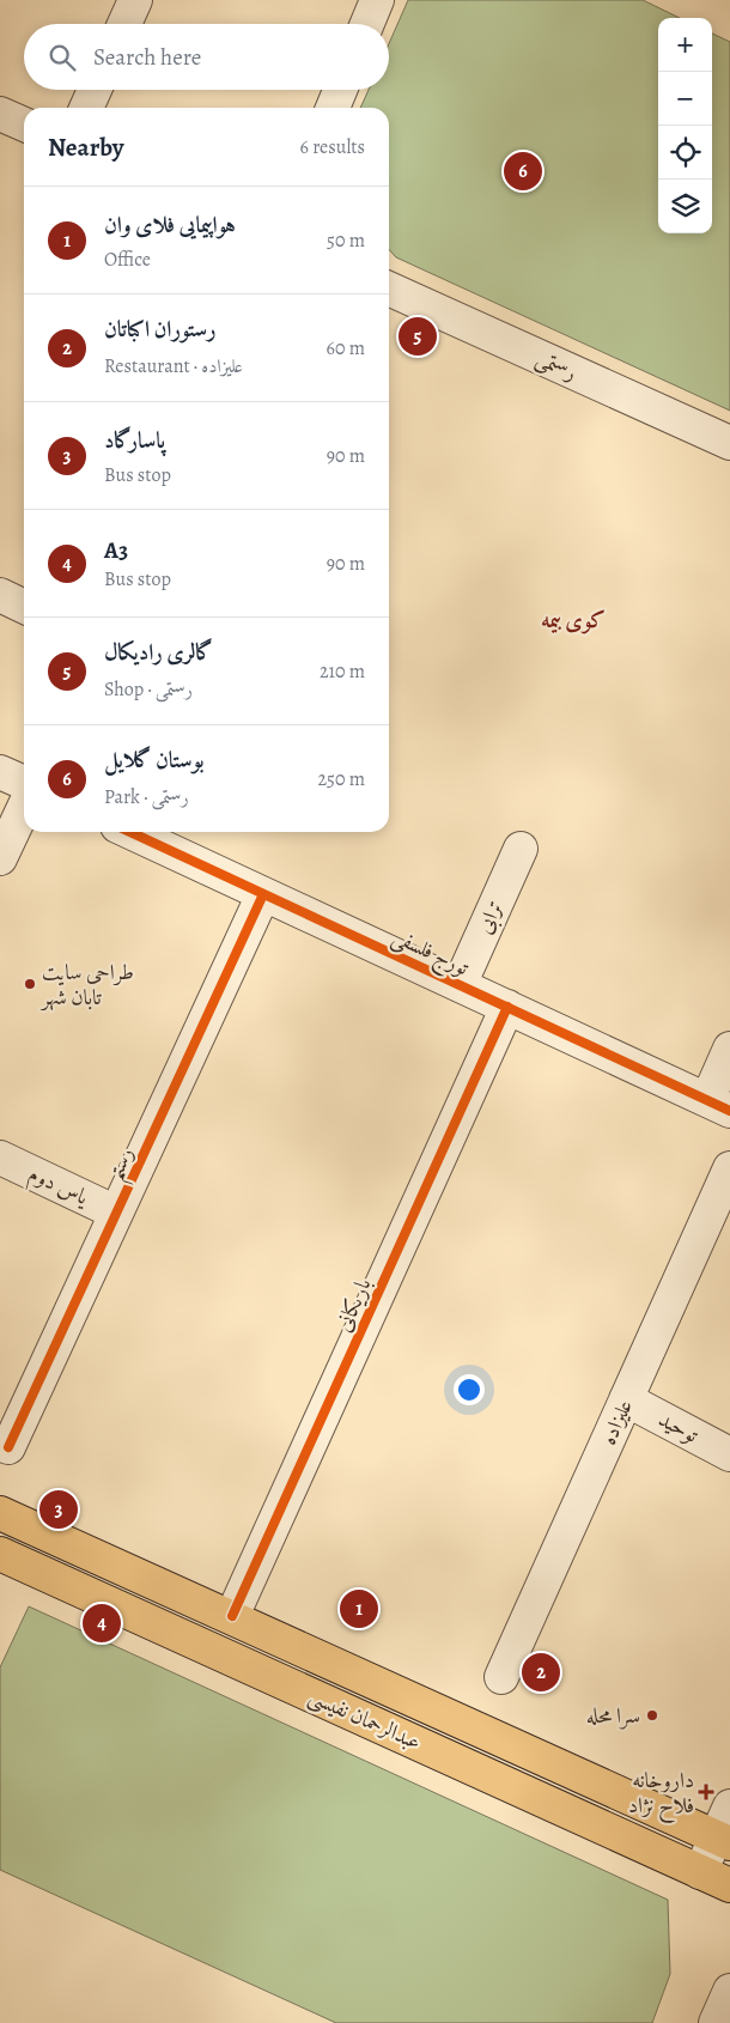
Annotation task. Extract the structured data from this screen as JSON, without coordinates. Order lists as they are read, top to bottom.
{
  "streets": {
    "main road": ["عبدالرحمان نفیسی"],
    "street": [
      "رستمی",
      "ترابی",
      "تورج فلسفی",
      "رستم",
      "یاس دوم",
      "باریکانی",
      "علیزاده",
      "توحید"
    ]
  },
  "crossings": [
    ["ترابی", "تورج فلسفی"],
    ["تورج فلسفی", "رستم"],
    ["تورج فلسفی", "باریکانی"],
    ["رستم", "یاس دوم"],
    ["باریکانی", "عبدالرحمان نفیسی"],
    ["علیزاده", "توحید"]
  ],
  "districts": ["کوی بیمه"],
  "places": {
    "other": ["طراحی سایت تابان شهر", "سرا محله"],
    "health": ["داروخانه فلاح نژاد"]
  },
  "page": {
    "map_buttons": ["+", "−"],
    "search": "Search here",
    "heading": ["Nearby", "6 results"],
    "pins": [
      "6",
      "5",
      "3",
      "1",
      "4",
      "2"
    ],
    "list": [
      {
        "mark": "1",
        "name": "هواپیمایی فلای وان",
        "note": "Office",
        "value": "50 m"
      },
      {
        "mark": "2",
        "name": "رستوران اکباتان",
        "note": "Restaurant · علیزاده",
        "value": "60 m"
      },
      {
        "mark": "3",
        "name": "پاسارگاد",
        "note": "Bus stop",
        "value": "90 m"
      },
      {
        "mark": "4",
        "name": "A3",
        "note": "Bus stop",
        "value": "90 m"
      },
      {
        "mark": "5",
        "name": "گالری رادیکال",
        "note": "Shop · رستمی",
        "value": "210 m"
      },
      {
        "mark": "6",
        "name": "بوستان گلایل",
        "note": "Park · رستمی",
        "value": "250 m"
      }
    ]
  }
}
